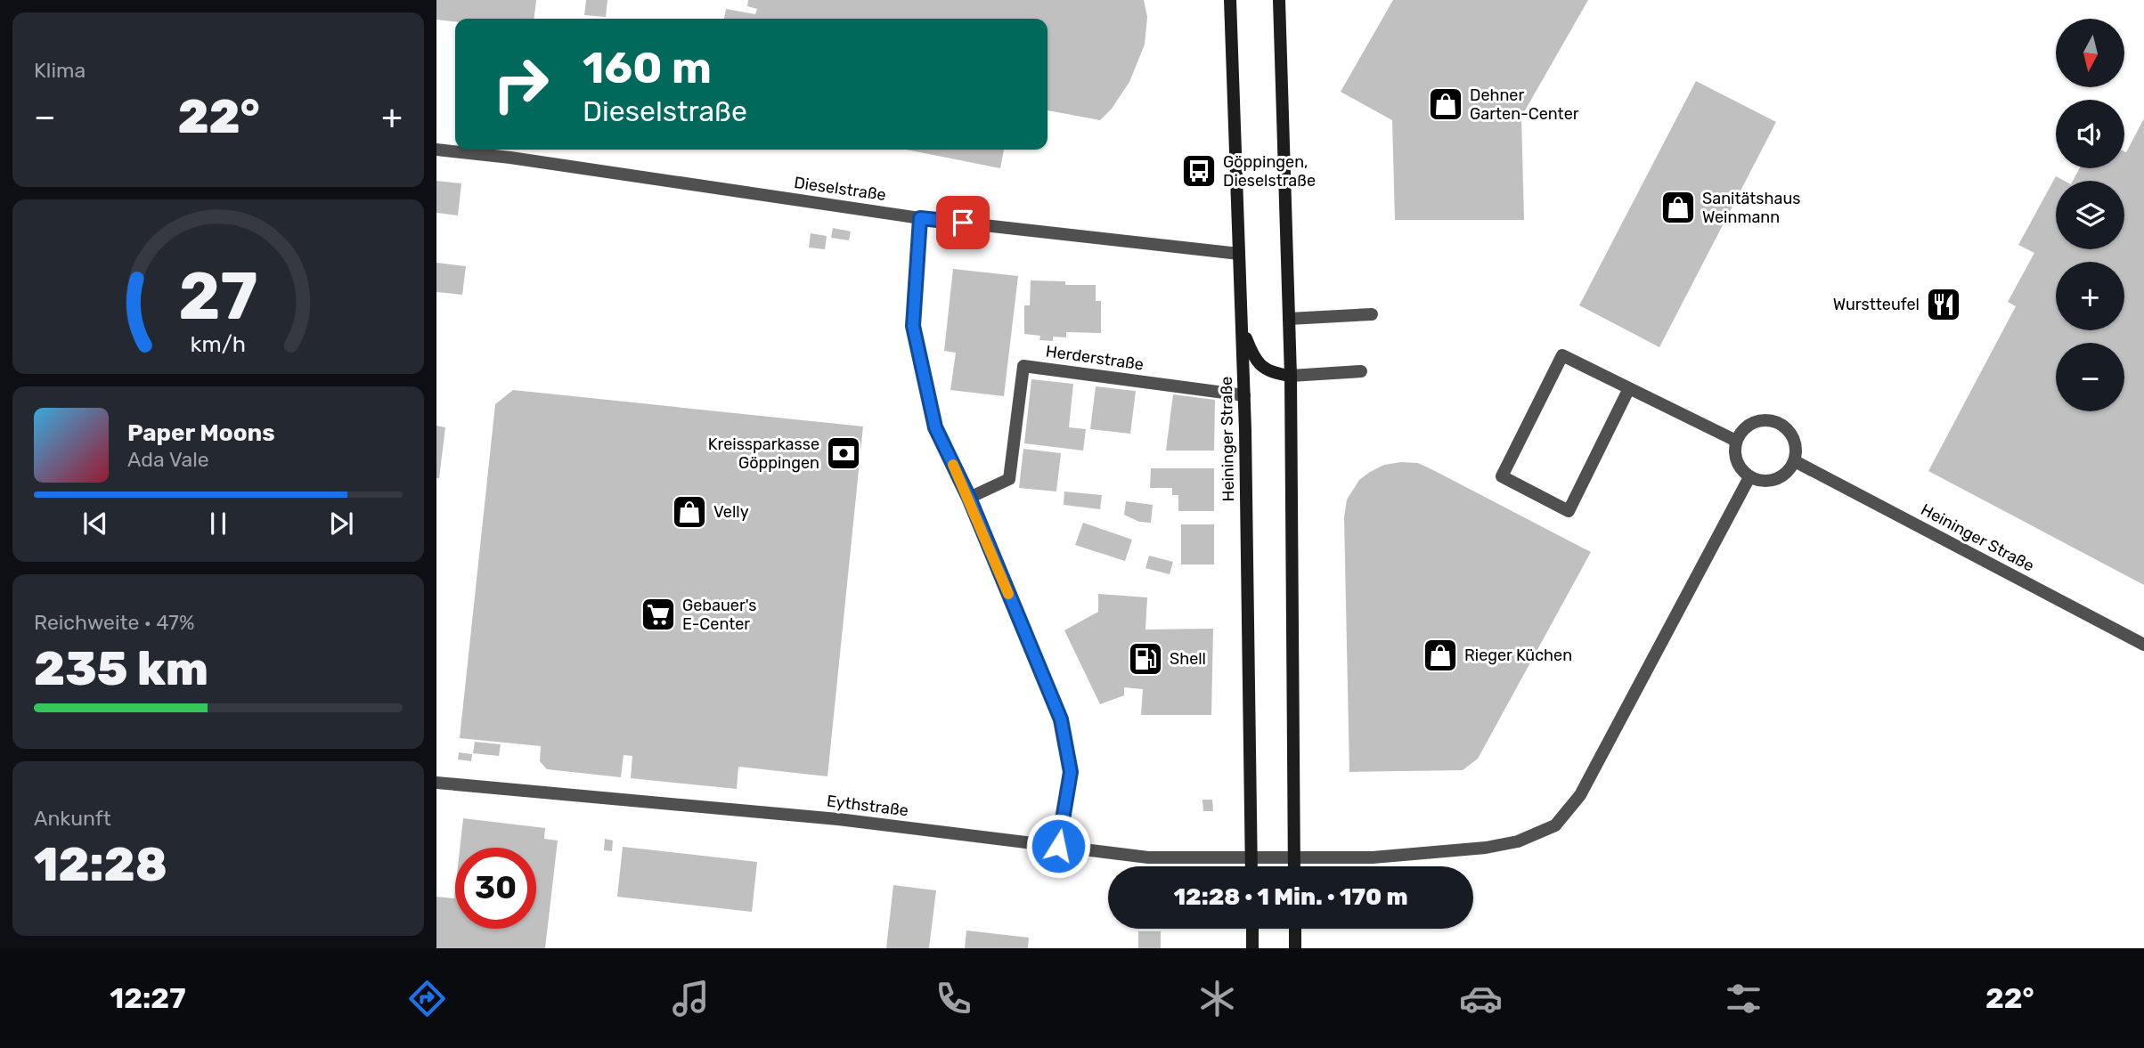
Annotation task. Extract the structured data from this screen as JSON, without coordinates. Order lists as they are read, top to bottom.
{
  "streets": {
    "main road": ["Heininger Straße"],
    "street": ["Dieselstraße", "Herderstraße", "Eythstraße"]
  },
  "crossings": [
    ["Dieselstraße", "Heininger Straße"],
    ["Herderstraße", "Heininger Straße"],
    ["Heininger Straße", "Eythstraße"]
  ],
  "places": {
    "shop": [
      "Dehner Garten-Center",
      "Sanitätshaus Weinmann",
      "Velly",
      "Rieger Küchen"
    ],
    "bus stop": ["Göppingen, Dieselstraße"],
    "restaurant": ["Wurstteufel"],
    "bank": ["Kreissparkasse Göppingen"],
    "supermarket": ["Gebauer's E-Center"],
    "fuel station": ["Shell"]
  },
  "north": "bottom",
  "page": {
    "tile": [
      "Klima",
      ["Reichweite · 47%", "235 km"],
      ["Ankunft", "12:28"]
    ],
    "map_buttons": ["+", "−"],
    "turn": ["160 m", "Dieselstraße"],
    "heat": ["−", "22°", "+"],
    "song": ["Paper Moons", "Ada Vale"],
    "limit": "30",
    "trip": "12:28 · 1 Min. · 170 m",
    "tabs": ["12:27", "22°"],
    "gauge": ["27", "km/h"]
  }
}
